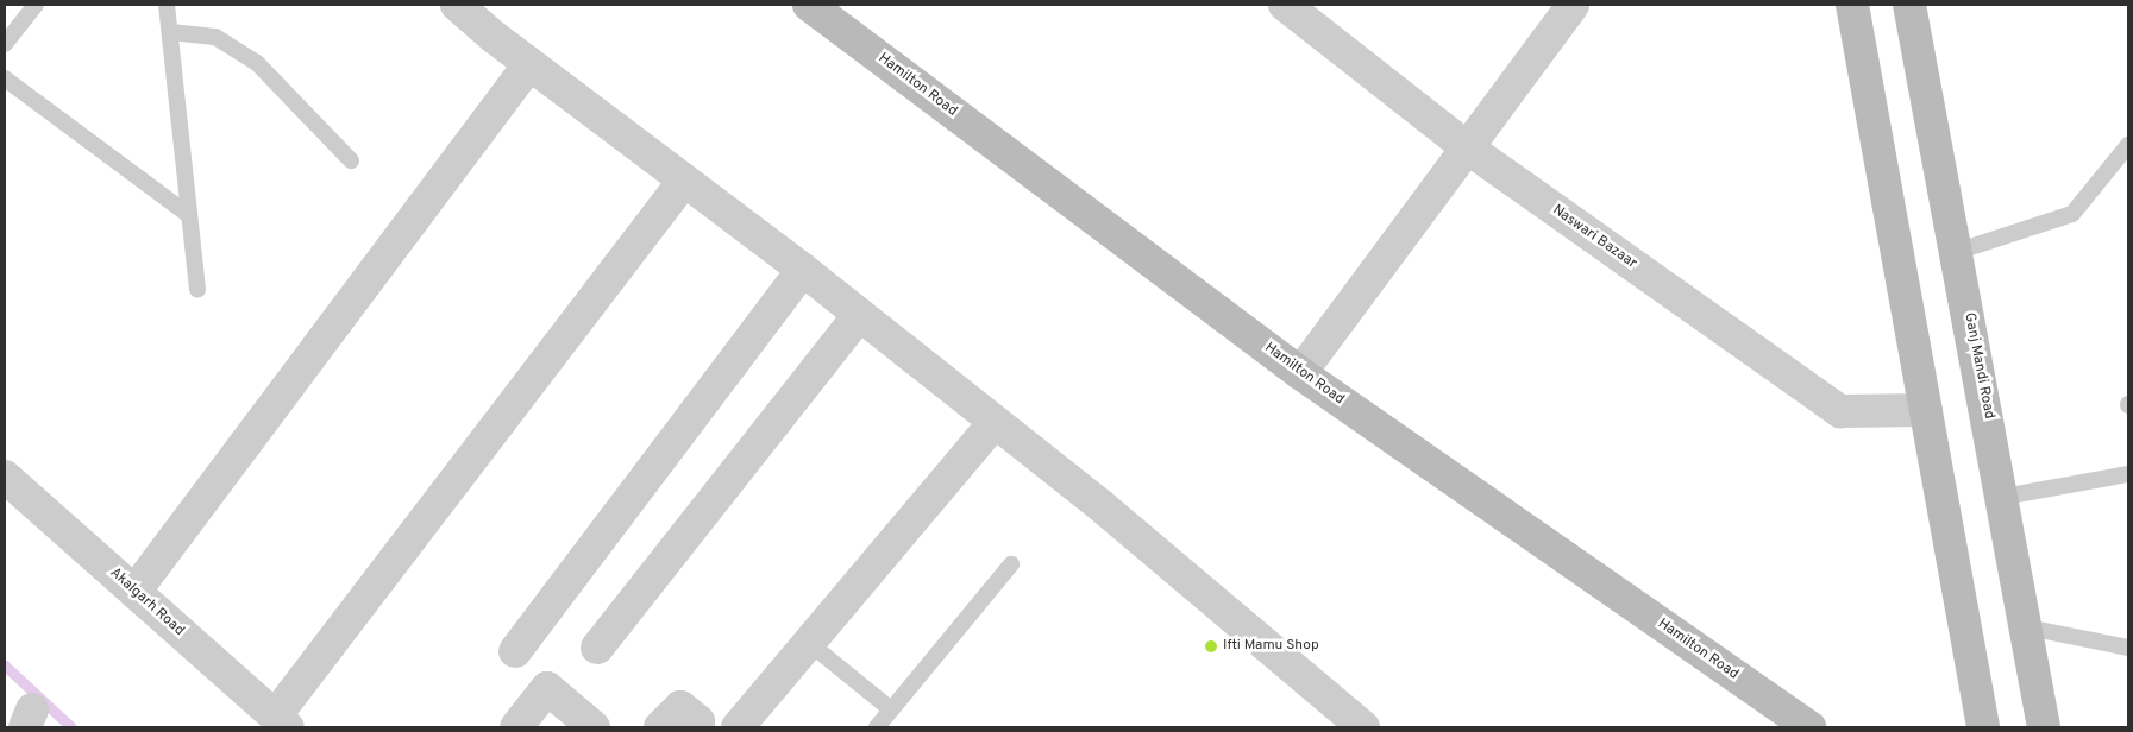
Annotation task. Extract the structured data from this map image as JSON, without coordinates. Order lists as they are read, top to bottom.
{
  "streets": {
    "main road": ["Hamilton Road", "Ganj Mandi Road"],
    "street": ["Naswari Bazaar", "Akalgarh Road"]
  },
  "places": ["Ifti Mamu Shop"]
}
